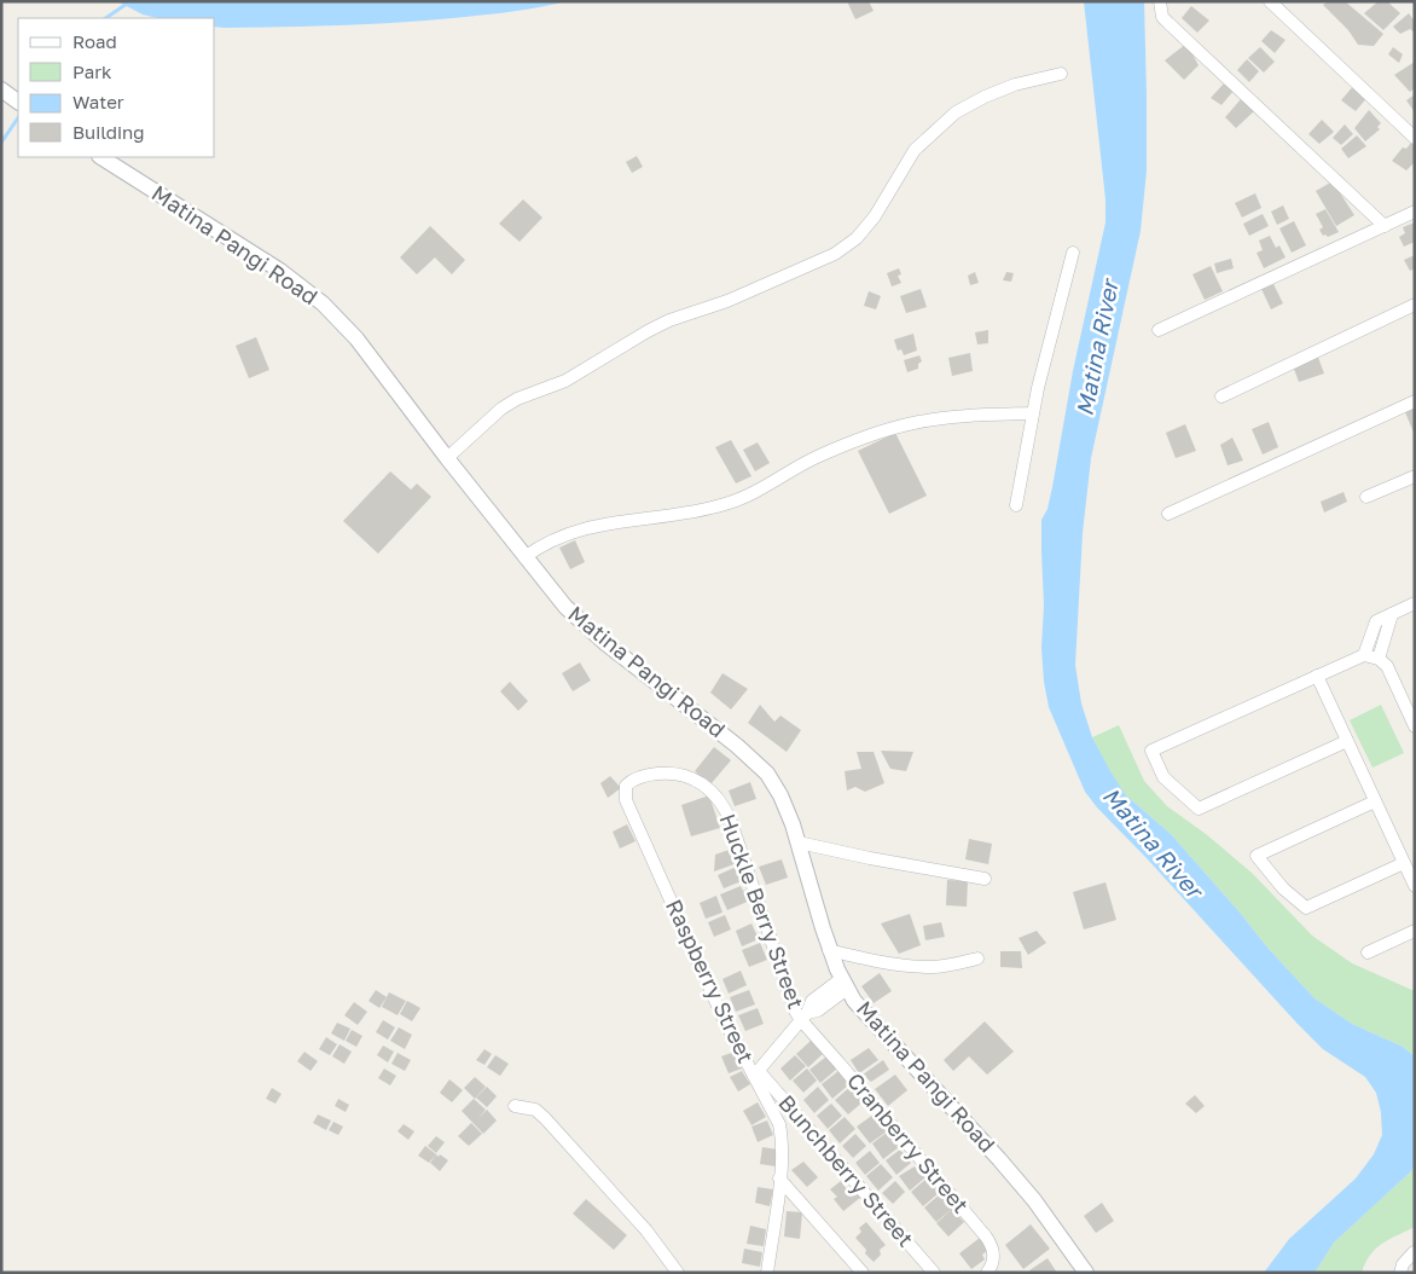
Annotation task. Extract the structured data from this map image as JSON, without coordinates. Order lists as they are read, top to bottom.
{
  "streets": {
    "street": [
      "Matina Pangi Road",
      "Huckle Berry Street",
      "Raspberry Street",
      "Cranberry Street",
      "Bunchberry Street"
    ]
  },
  "crossings": [
    ["Huckle Berry Street", "Raspberry Street"],
    ["Huckle Berry Street", "Cranberry Street"],
    ["Raspberry Street", "Bunchberry Street"]
  ],
  "water": ["Matina River"],
  "legend": [
    "Road",
    "Park",
    "Water",
    "Building"
  ]
}
